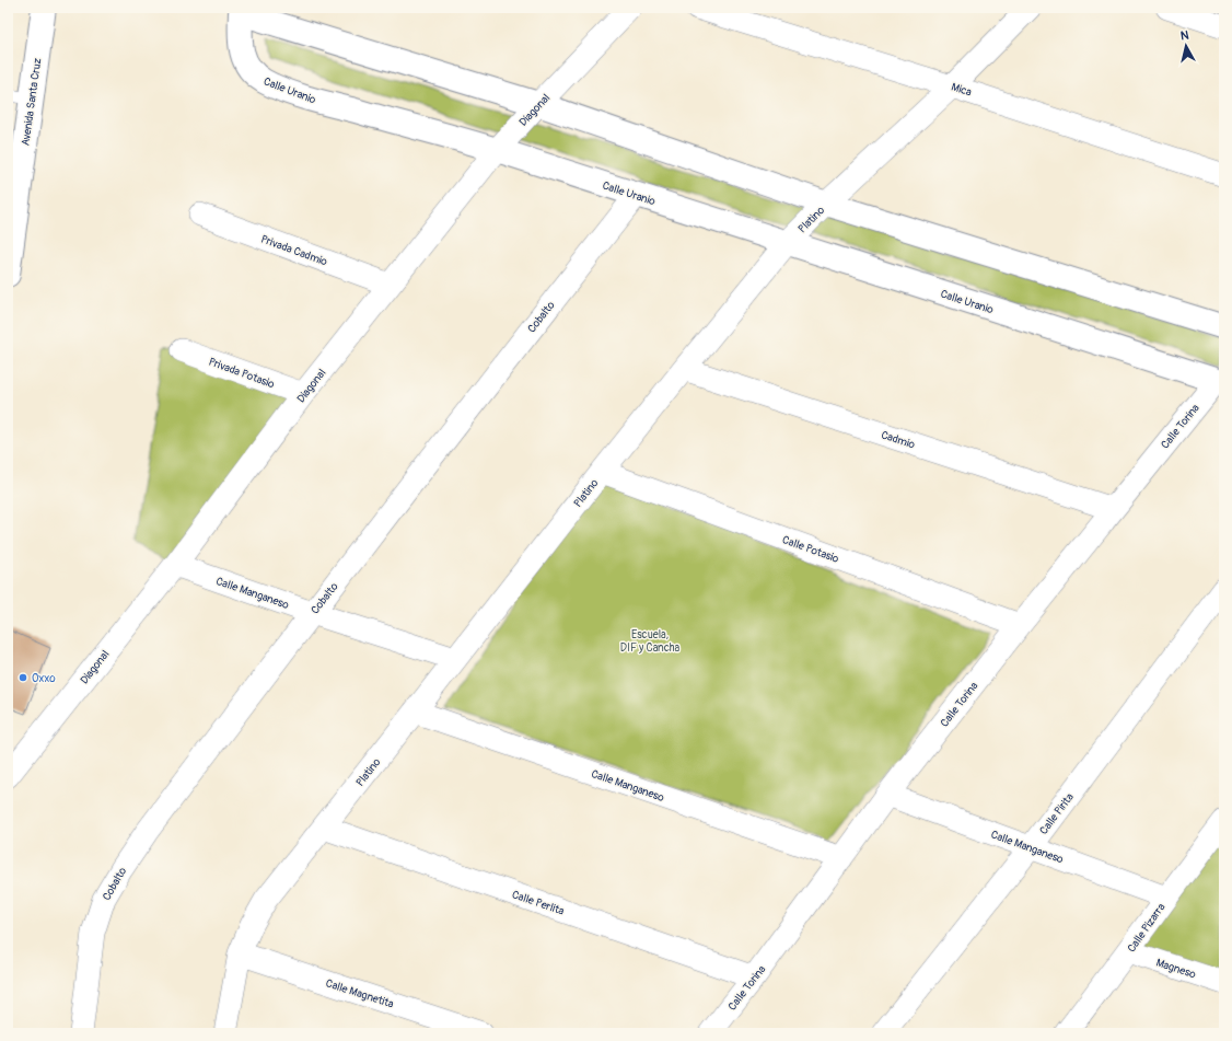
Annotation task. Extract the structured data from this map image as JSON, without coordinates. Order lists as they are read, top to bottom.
{
  "streets": {
    "street": [
      "Mica",
      "Calle Uranio",
      "Avenida Santa Cruz",
      "Diagonal",
      "Platino",
      "Privada Cadmio",
      "Cobalto",
      "Privada Potasio",
      "Calle Torina",
      "Cadmio",
      "Calle Potasio",
      "Calle Manganeso",
      "Calle Pirita",
      "Calle Perlita",
      "Calle Pizarra",
      "Magneso",
      "Calle Magnetita"
    ]
  },
  "crossings": [
    ["Mica", "Platino"],
    ["Calle Uranio", "Diagonal"],
    ["Calle Uranio", "Platino"],
    ["Calle Uranio", "Cobalto"],
    ["Calle Uranio", "Calle Torina"],
    ["Diagonal", "Privada Cadmio"],
    ["Diagonal", "Privada Potasio"],
    ["Diagonal", "Calle Manganeso"],
    ["Platino", "Cadmio"],
    ["Platino", "Calle Potasio"],
    ["Platino", "Calle Manganeso"],
    ["Platino", "Calle Perlita"],
    ["Platino", "Calle Magnetita"],
    ["Cobalto", "Calle Manganeso"],
    ["Calle Torina", "Cadmio"],
    ["Calle Torina", "Calle Potasio"],
    ["Calle Torina", "Calle Manganeso"],
    ["Calle Torina", "Calle Perlita"],
    ["Calle Manganeso", "Calle Pirita"],
    ["Calle Manganeso", "Calle Pizarra"],
    ["Calle Pizarra", "Magneso"]
  ],
  "parks": ["Escuela, DIF y Cancha"],
  "places": ["Oxxo"],
  "north": "top"
}
